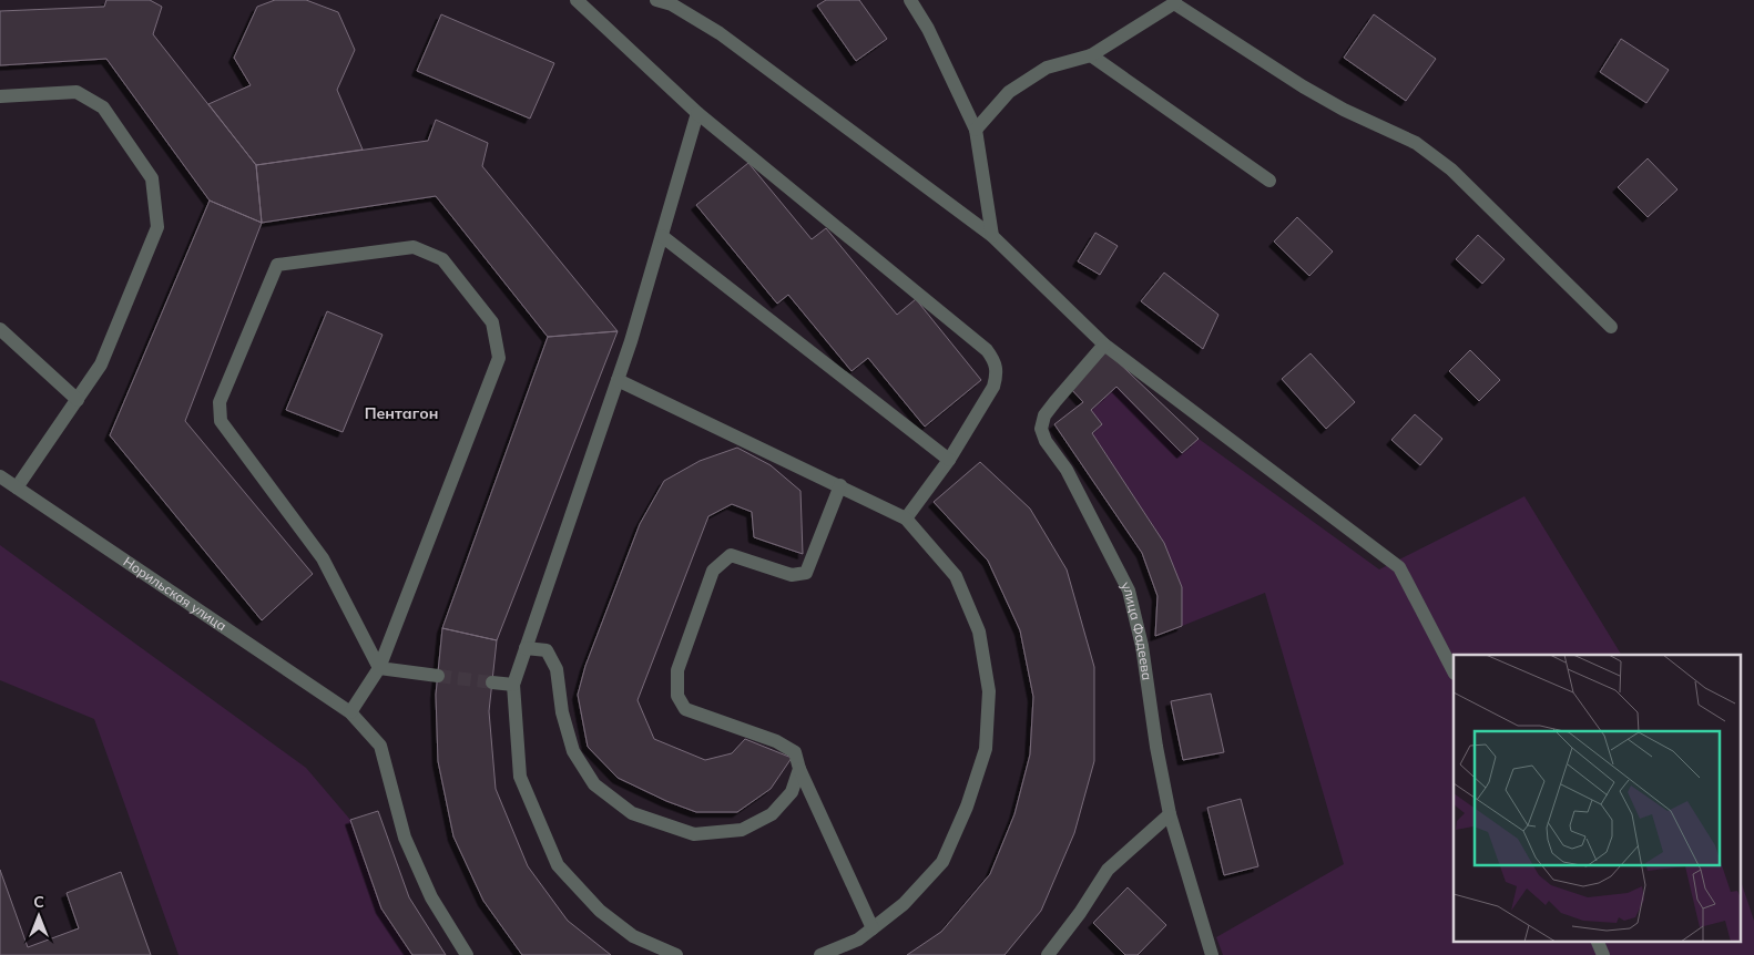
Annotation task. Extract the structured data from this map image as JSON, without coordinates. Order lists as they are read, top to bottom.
{
  "streets": {
    "street": ["Норильская улица", "улица Фадеева"]
  },
  "districts": ["Пентагон"],
  "north": "top"
}
